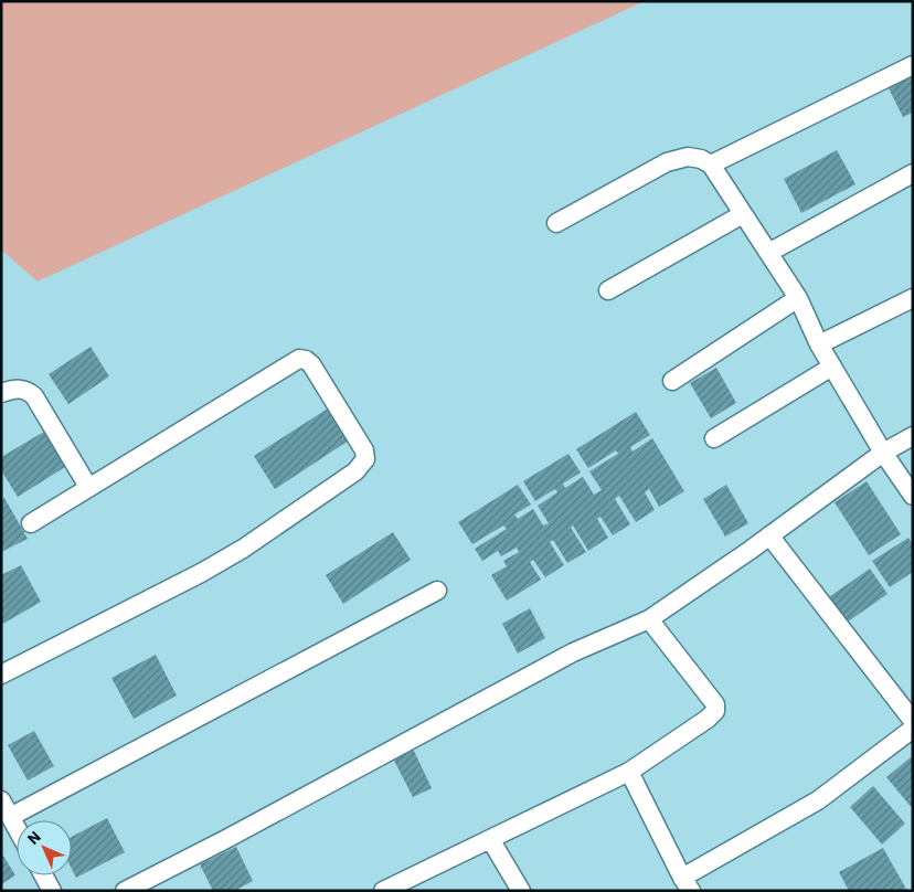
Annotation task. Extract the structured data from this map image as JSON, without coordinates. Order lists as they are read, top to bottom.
{
  "north": "top left"
}
